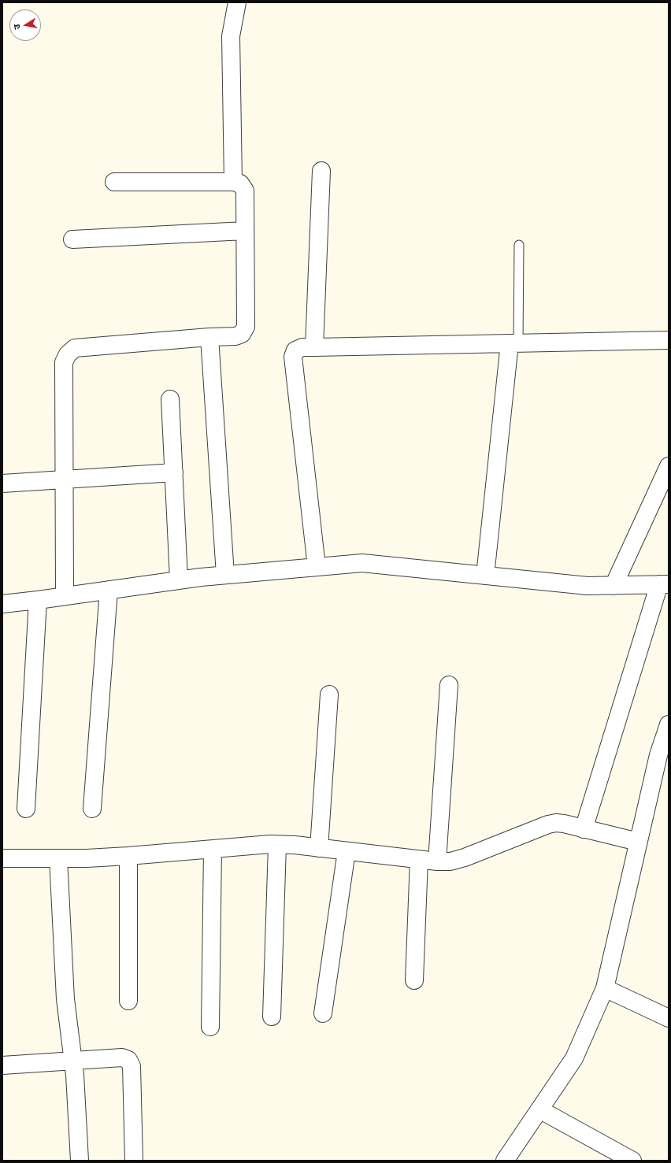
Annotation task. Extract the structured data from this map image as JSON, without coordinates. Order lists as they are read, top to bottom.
{
  "north": "left"
}
